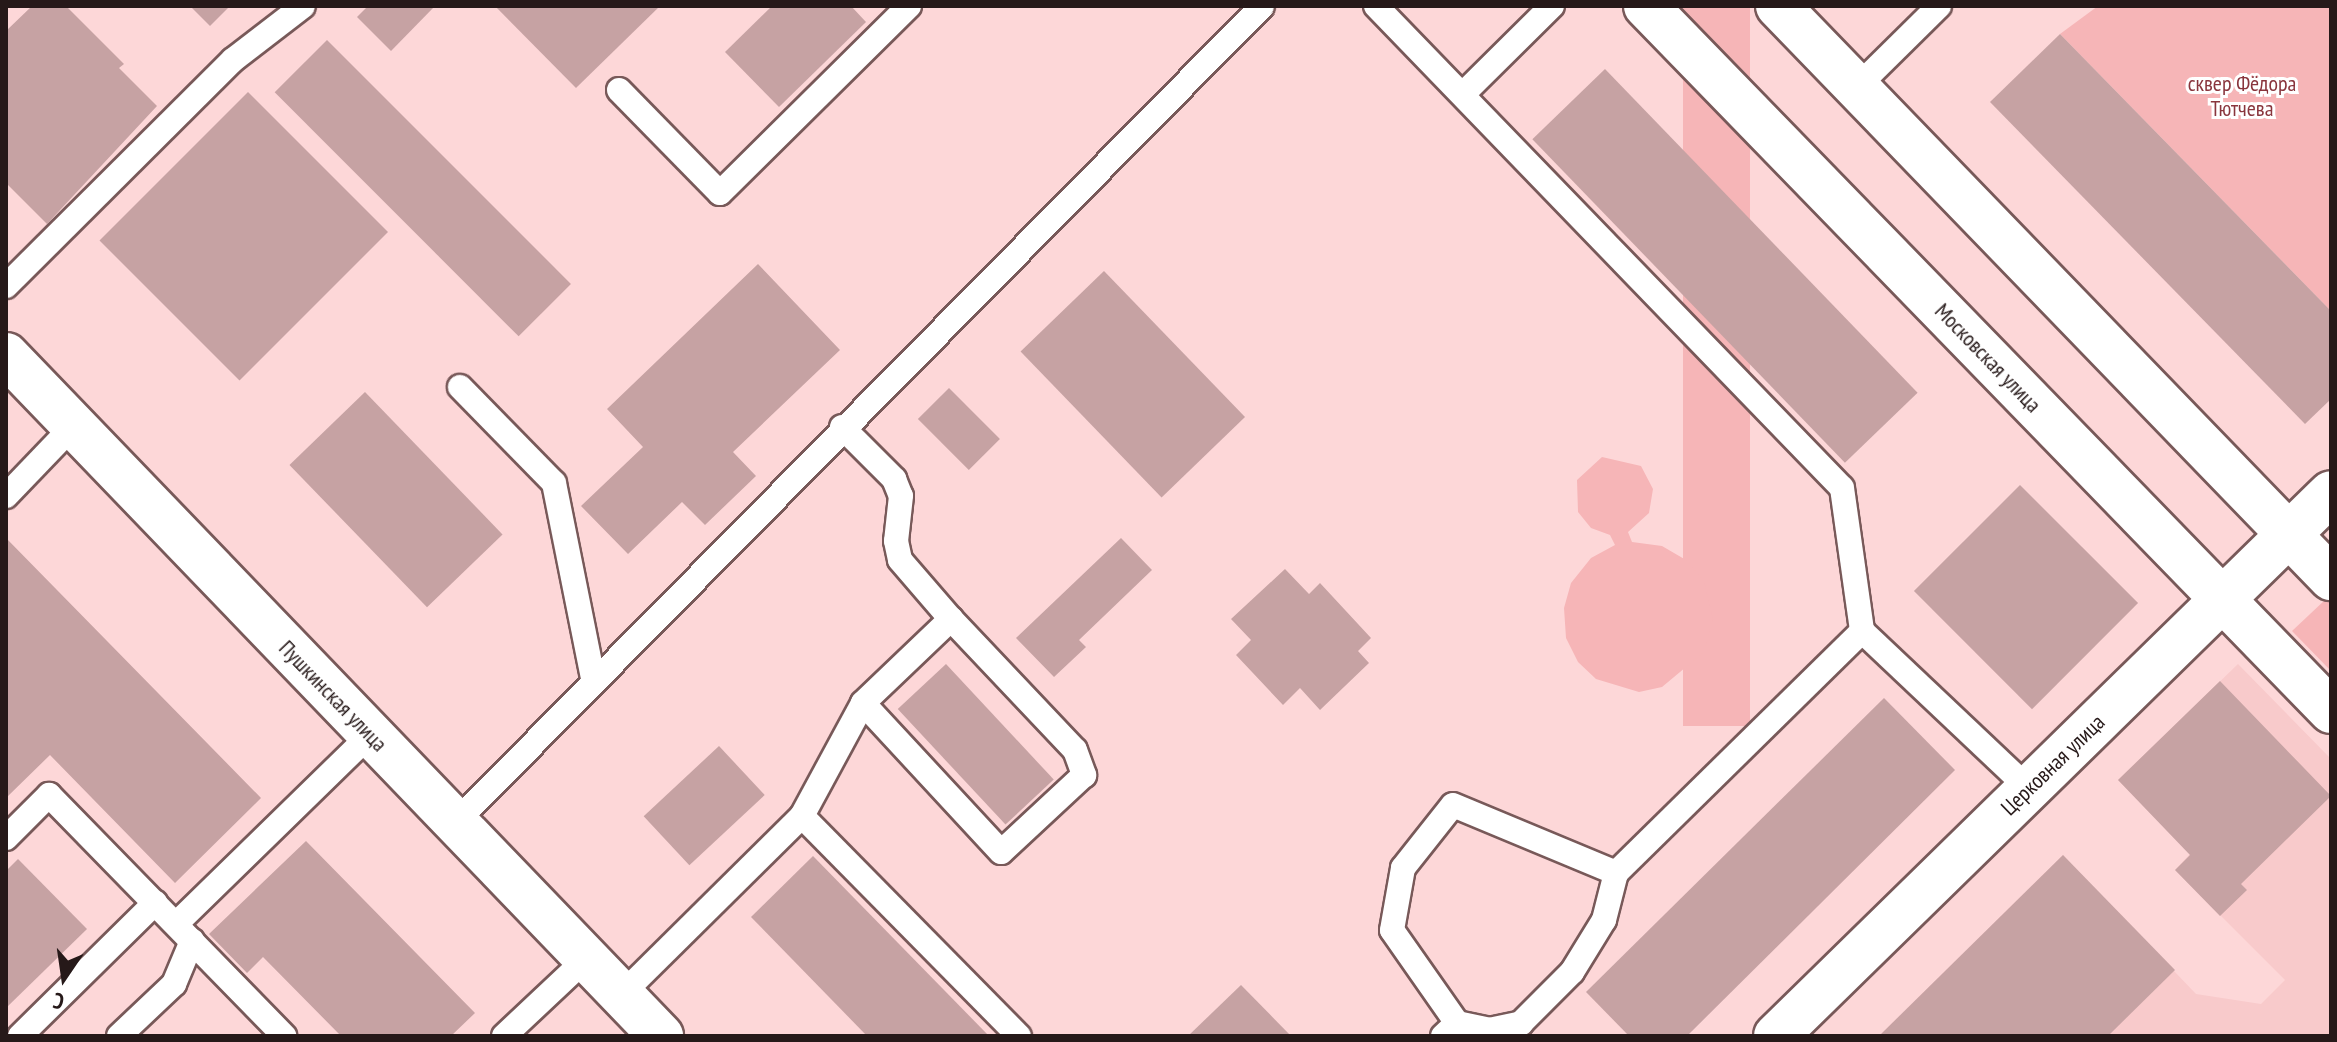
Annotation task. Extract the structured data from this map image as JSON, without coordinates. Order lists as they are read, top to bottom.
{
  "streets": {
    "street": ["Московская улица", "Пушкинская улица", "Церковная улица"]
  },
  "crossings": [
    ["Московская улица", "Церковная улица"]
  ],
  "parks": ["сквер Фёдора Тютчева"],
  "north": "bottom"
}
